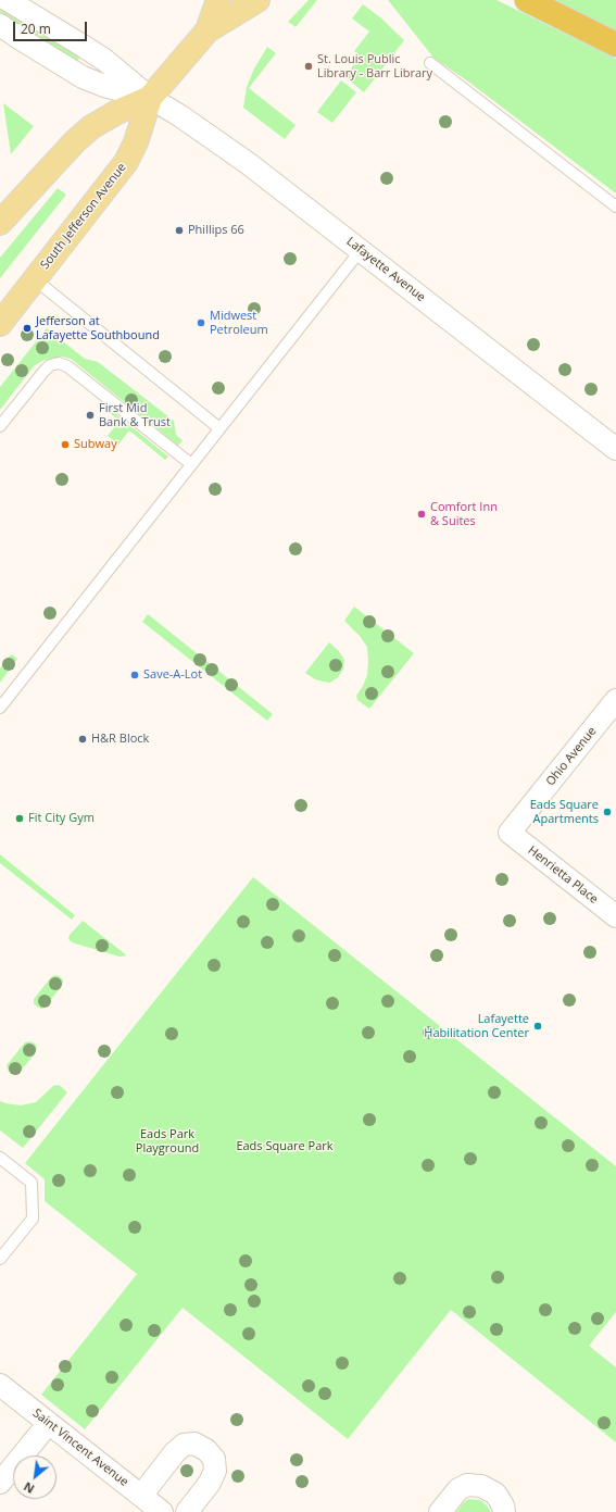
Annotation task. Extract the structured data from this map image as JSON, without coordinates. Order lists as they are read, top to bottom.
{
  "streets": {
    "main road": ["South Jefferson Avenue"],
    "street": [
      "Lafayette Avenue",
      "Ohio Avenue",
      "Henrietta Place",
      "Saint Vincent Avenue"
    ]
  },
  "crossings": [
    ["South Jefferson Avenue", "Lafayette Avenue"],
    ["Ohio Avenue", "Henrietta Place"]
  ],
  "parks": ["Eads Park Playground", "Eads Square Park"],
  "places": [
    "St. Louis Public Library - Barr Library",
    "Phillips 66",
    "Midwest Petroleum",
    "Jefferson at Lafayette Southbound",
    "First Mid Bank & Trust",
    "Subway",
    "Comfort Inn & Suites",
    "Save-A-Lot",
    "H&R Block",
    "Eads Square Apartments",
    "Fit City Gym",
    "Lafayette Habilitation Center"
  ],
  "scale_bar": "20 m",
  "north": "bottom left"
}
